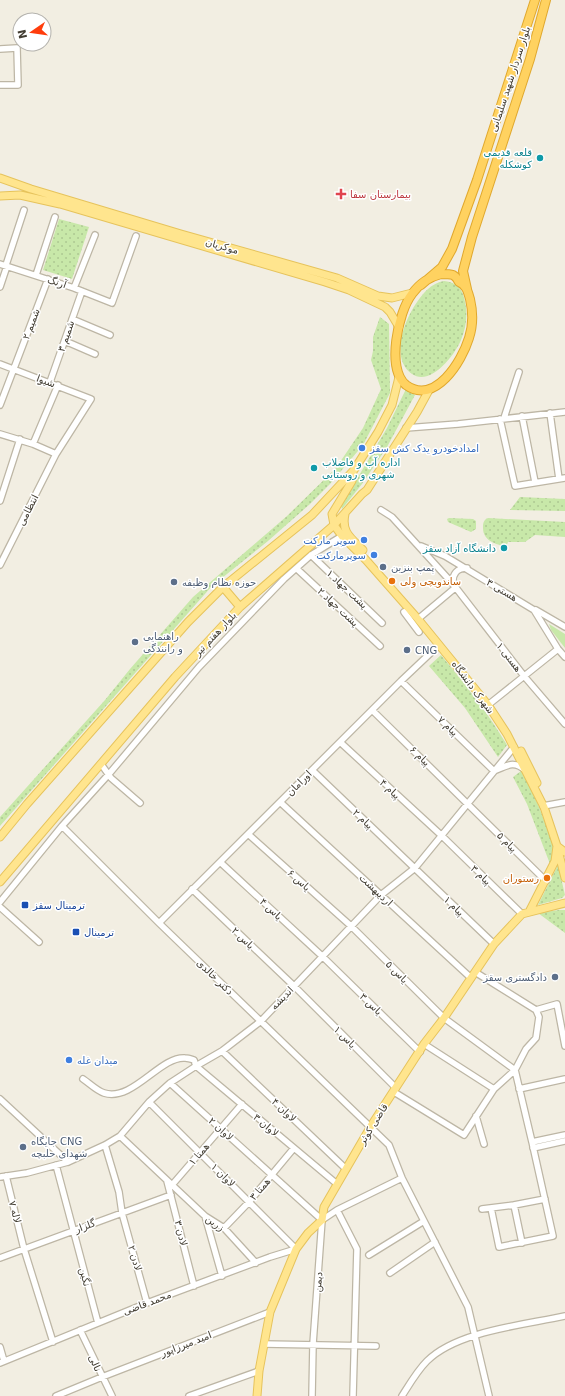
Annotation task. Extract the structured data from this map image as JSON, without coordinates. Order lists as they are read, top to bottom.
{
  "streets": {
    "highway": ["بلوار سردار شهید سلیمانی"],
    "main road": [
      "موکریان",
      "بلوار هفتم تیر",
      "شهرک دانشگاه",
      "قاضی کوثر"
    ],
    "street": [
      "آرنگ",
      "شمیم ۲",
      "شمیم ۳",
      "شیوا",
      "انتظامی",
      "پشت جهاد ۱",
      "هستی ۳",
      "پشت جهاد ۲",
      "هستی ۱",
      "پیام ۷",
      "پیام ۶",
      "اورامان",
      "پیام ۴",
      "پیام ۲",
      "پیام ۵",
      "پیام ۳",
      "یاس ۶",
      "اردیبهشت",
      "پیام ۱",
      "یاس ۴",
      "یاس ۲",
      "یاس ۵",
      "دکتر خالدی",
      "اندیشه",
      "یاس ۳",
      "یاس ۱",
      "لاوان ۴",
      "لاوان ۳",
      "لاوان ۲",
      "همتا ۱",
      "لاوان ۱",
      "همتا ۳",
      "لاله ۷",
      "زرین",
      "گلزار",
      "لادن ۳",
      "لادن ۲",
      "نگین",
      "دیمن",
      "محمد قاضی",
      "امید میرزاپور",
      "نالی"
    ]
  },
  "crossings": [
    ["بلوار سردار شهید سلیمانی", "موکریان"],
    ["بلوار سردار شهید سلیمانی", "بلوار هفتم تیر"],
    ["موکریان", "بلوار هفتم تیر"],
    ["آرنگ", "شمیم ۲"],
    ["آرنگ", "شمیم ۳"],
    ["شمیم ۲", "شیوا"],
    ["شمیم ۳", "شیوا"],
    ["شیوا", "انتظامی"],
    ["هستی ۳", "هستی ۱"],
    ["بلوار هفتم تیر", "شهرک دانشگاه"],
    ["شهرک دانشگاه", "اورامان"],
    ["شهرک دانشگاه", "اندیشه"],
    ["شهرک دانشگاه", "قاضی کوثر"],
    ["پیام ۷", "اورامان"],
    ["پیام ۷", "اندیشه"],
    ["پیام ۶", "اورامان"],
    ["پیام ۶", "پیام ۵"],
    ["پیام ۶", "اندیشه"],
    ["اورامان", "پیام ۴"],
    ["اورامان", "پیام ۲"],
    ["اورامان", "یاس ۶"],
    ["اورامان", "اردیبهشت"],
    ["اورامان", "یاس ۴"],
    ["اورامان", "یاس ۲"],
    ["اورامان", "دکتر خالدی"],
    ["پیام ۴", "پیام ۳"],
    ["پیام ۴", "اندیشه"],
    ["پیام ۲", "پیام ۱"],
    ["پیام ۲", "اندیشه"],
    ["پیام ۵", "اندیشه"],
    ["پیام ۵", "قاضی کوثر"],
    ["پیام ۳", "اندیشه"],
    ["پیام ۳", "قاضی کوثر"],
    ["یاس ۶", "یاس ۵"],
    ["یاس ۶", "اندیشه"],
    ["اردیبهشت", "اندیشه"],
    ["اردیبهشت", "قاضی کوثر"],
    ["پیام ۱", "اندیشه"],
    ["پیام ۱", "قاضی کوثر"],
    ["یاس ۴", "اندیشه"],
    ["یاس ۴", "یاس ۳"],
    ["یاس ۲", "اندیشه"],
    ["یاس ۲", "یاس ۱"],
    ["یاس ۵", "اندیشه"],
    ["یاس ۵", "قاضی کوثر"],
    ["دکتر خالدی", "اندیشه"],
    ["دکتر خالدی", "قاضی کوثر"],
    ["اندیشه", "یاس ۳"],
    ["اندیشه", "یاس ۱"],
    ["اندیشه", "لاوان ۴"],
    ["اندیشه", "لاوان ۳"],
    ["اندیشه", "لاوان ۲"],
    ["اندیشه", "لاوان ۱"],
    ["اندیشه", "لاله ۷"],
    ["اندیشه", "زرین"],
    ["اندیشه", "لادن ۲"],
    ["اندیشه", "نگین"],
    ["یاس ۳", "قاضی کوثر"],
    ["یاس ۱", "قاضی کوثر"],
    ["لاوان ۴", "قاضی کوثر"],
    ["قاضی کوثر", "لاوان ۳"],
    ["قاضی کوثر", "لاوان ۲"],
    ["قاضی کوثر", "دیمن"],
    ["لاوان ۳", "همتا ۱"],
    ["لاوان ۳", "همتا ۳"],
    ["لاوان ۲", "همتا ۱"],
    ["لاوان ۲", "همتا ۳"],
    ["لاوان ۲", "دیمن"],
    ["همتا ۱", "لاوان ۱"],
    ["همتا ۱", "زرین"],
    ["همتا ۱", "لادن ۳"],
    ["لاوان ۱", "همتا ۳"],
    ["لاوان ۱", "محمد قاضی"],
    ["همتا ۳", "زرین"],
    ["لاله ۷", "گلزار"],
    ["لاله ۷", "محمد قاضی"],
    ["زرین", "لادن ۳"],
    ["زرین", "محمد قاضی"],
    ["گلزار", "لادن ۳"],
    ["گلزار", "لادن ۲"],
    ["گلزار", "نگین"],
    ["لادن ۳", "محمد قاضی"],
    ["لادن ۲", "محمد قاضی"],
    ["نگین", "محمد قاضی"],
    ["محمد قاضی", "نالی"],
    ["امید میرزاپور", "نالی"]
  ],
  "places": {
    "other": [
      "قلعه قدیمی کوشکله",
      "امدادخودرو یدک کش سقز",
      "اداره آب و فاضلاب شهری و روستایی",
      "سوپر مارکت",
      "دانشگاه آزاد سقز",
      "سوپرمارکت",
      "پمپ بنزین",
      "ساندویچی ولی",
      "حوزه نظام وظیفه",
      "راهنمایی و رانندگی",
      "CNG",
      "رستوران",
      "دادگستری سقز",
      "میدان غله",
      "جایگاه CNG شهدای حلبچه"
    ],
    "health": ["بیمارستان سفا"],
    "transit": ["ترمینال سقز", "ترمینال"]
  },
  "north": "left"
}
